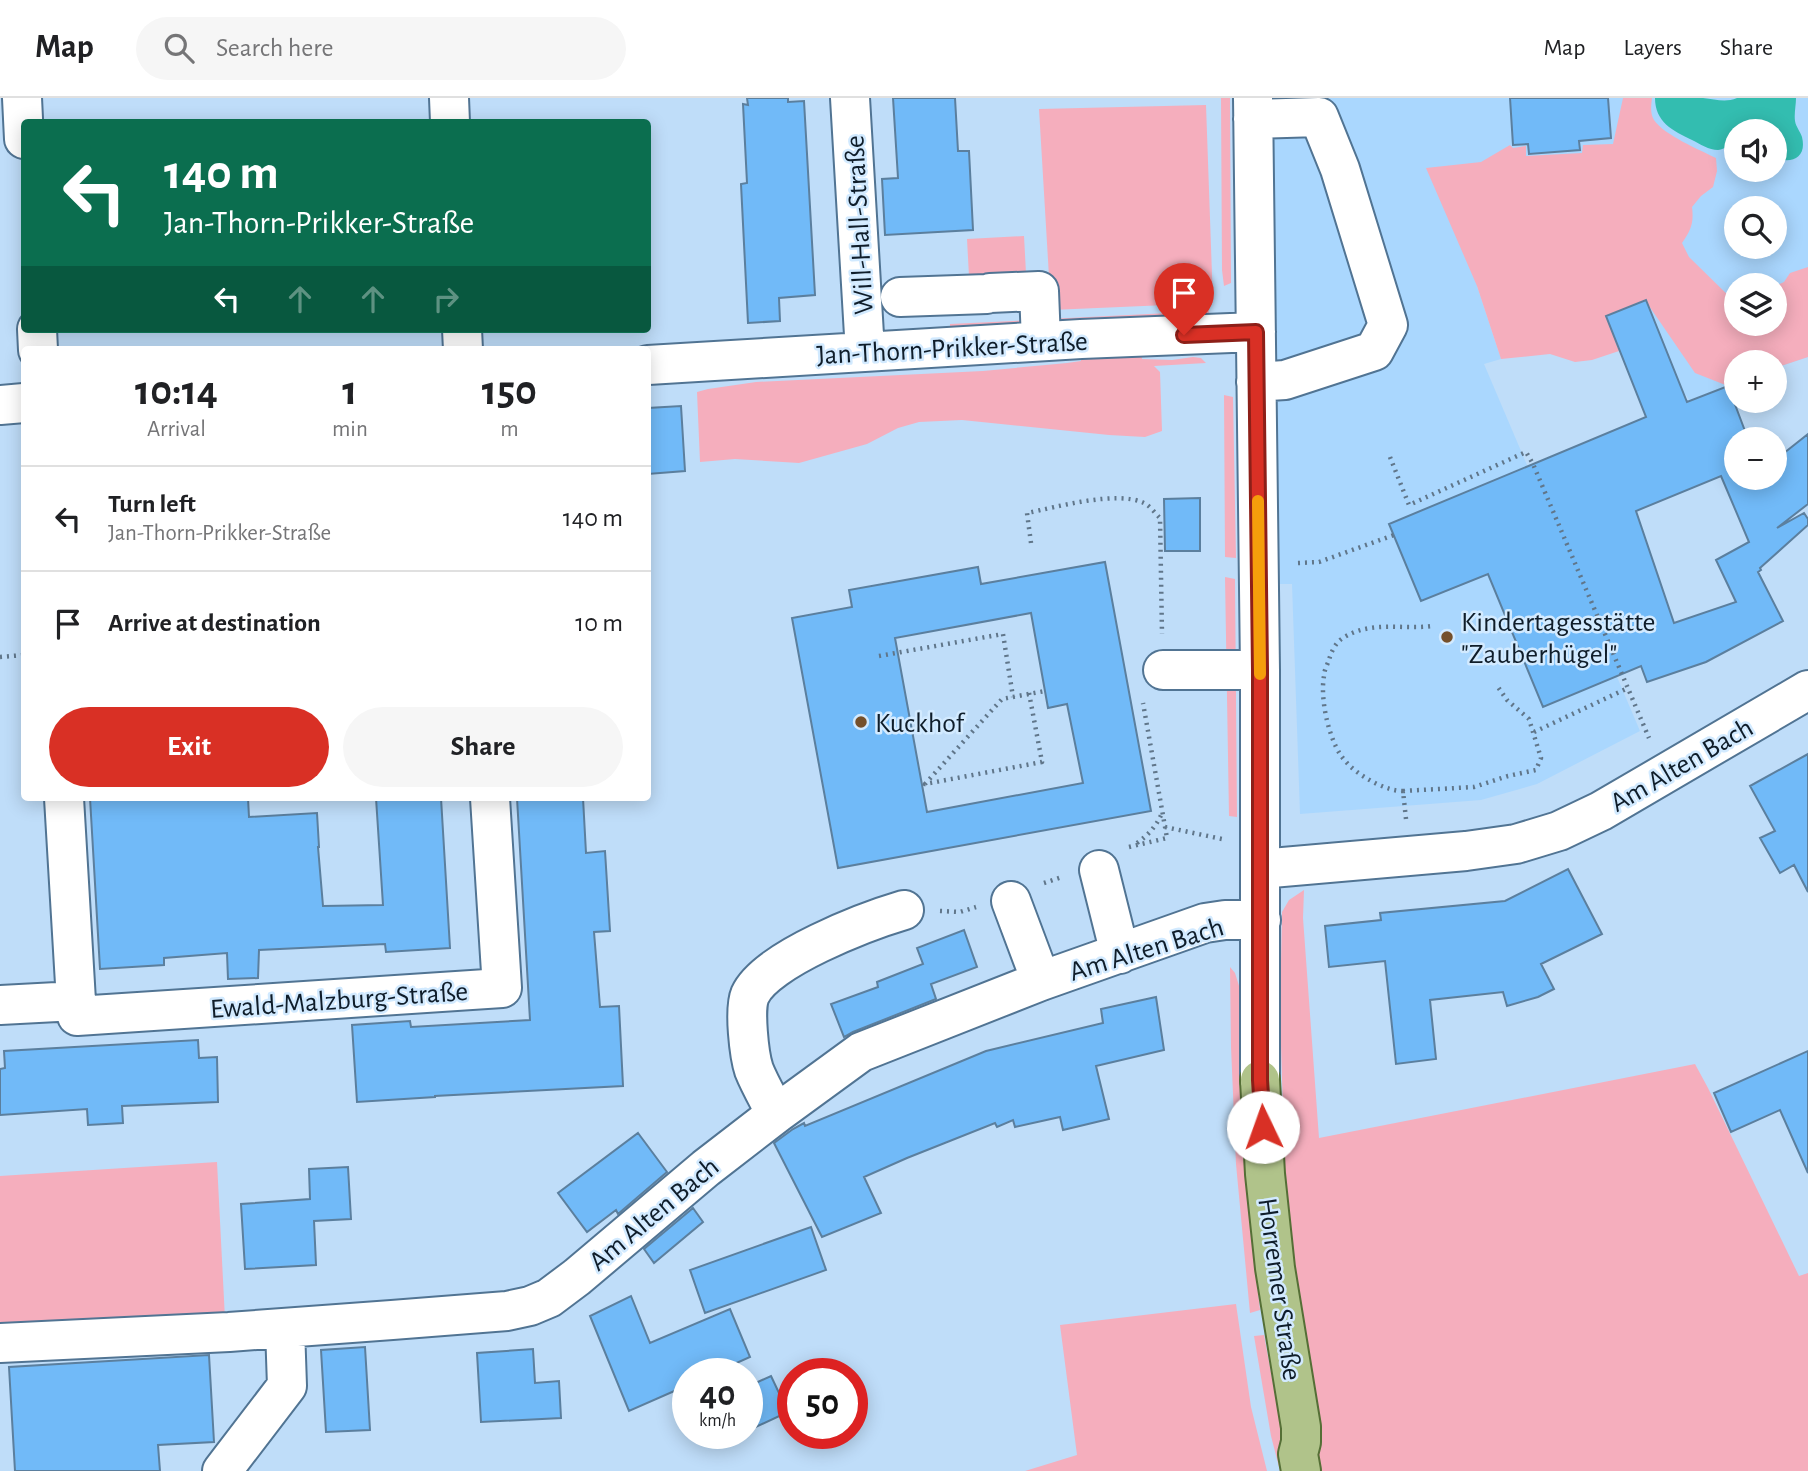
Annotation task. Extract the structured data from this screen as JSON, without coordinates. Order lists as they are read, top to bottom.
{
  "streets": {
    "main road": ["Horremer Straße"],
    "street": [
      "Will-Hall-Straße",
      "Jan-Thorn-Prikker-Straße",
      "Am Alten Bach",
      "Ewald-Malzburg-Straße"
    ]
  },
  "crossings": [
    ["Will-Hall-Straße", "Jan-Thorn-Prikker-Straße"],
    ["Jan-Thorn-Prikker-Straße", "Horremer Straße"],
    ["Am Alten Bach", "Horremer Straße"]
  ],
  "places": ["Kindertagesstätte \"Zauberhügel\"", "Kuckhof"],
  "page": {
    "header": "Map",
    "search": "Search here",
    "nav": ["Map", "Layers", "Share"],
    "map_buttons": ["+", "−"],
    "turn": ["140 m", "Jan-Thorn-Prikker-Straße"],
    "eta": [
      "10:14",
      "Arrival",
      "1",
      "min",
      "150",
      "m"
    ],
    "list": [
      {
        "name": "Turn left",
        "note": "Jan-Thorn-Prikker-Straße",
        "value": "140 m"
      },
      {
        "name": "Arrive at destination",
        "value": "10 m"
      }
    ],
    "buttons": ["Exit", "Share"],
    "speed": "40 km/h",
    "limit": "50"
  }
}
